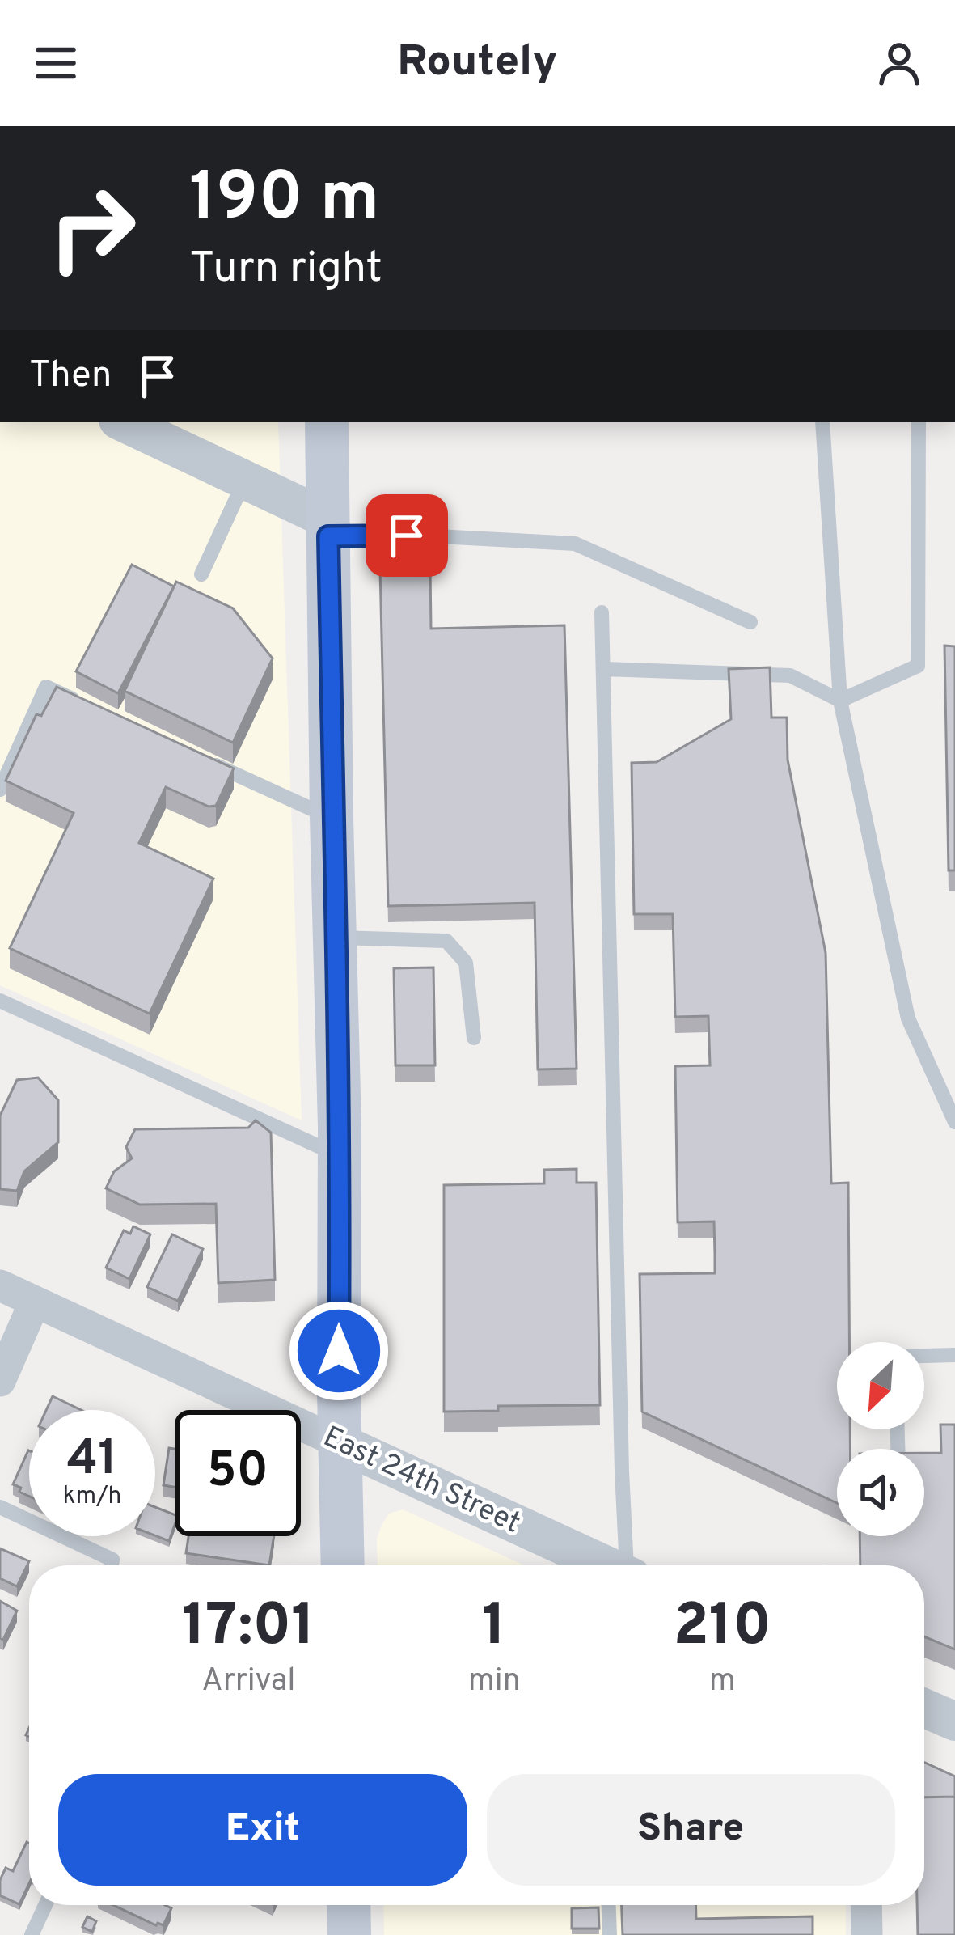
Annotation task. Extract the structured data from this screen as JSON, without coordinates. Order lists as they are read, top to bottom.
{
  "streets": {
    "street": ["East 24th Street"]
  },
  "north": "bottom left",
  "page": {
    "header": "Routely",
    "turn": ["190 m", "Turn right"],
    "then": "Then",
    "speed": "41 km/h",
    "limit": "50",
    "eta": [
      "17:01",
      "Arrival",
      "1",
      "min",
      "210",
      "m"
    ],
    "buttons": ["Exit", "Share"]
  }
}
